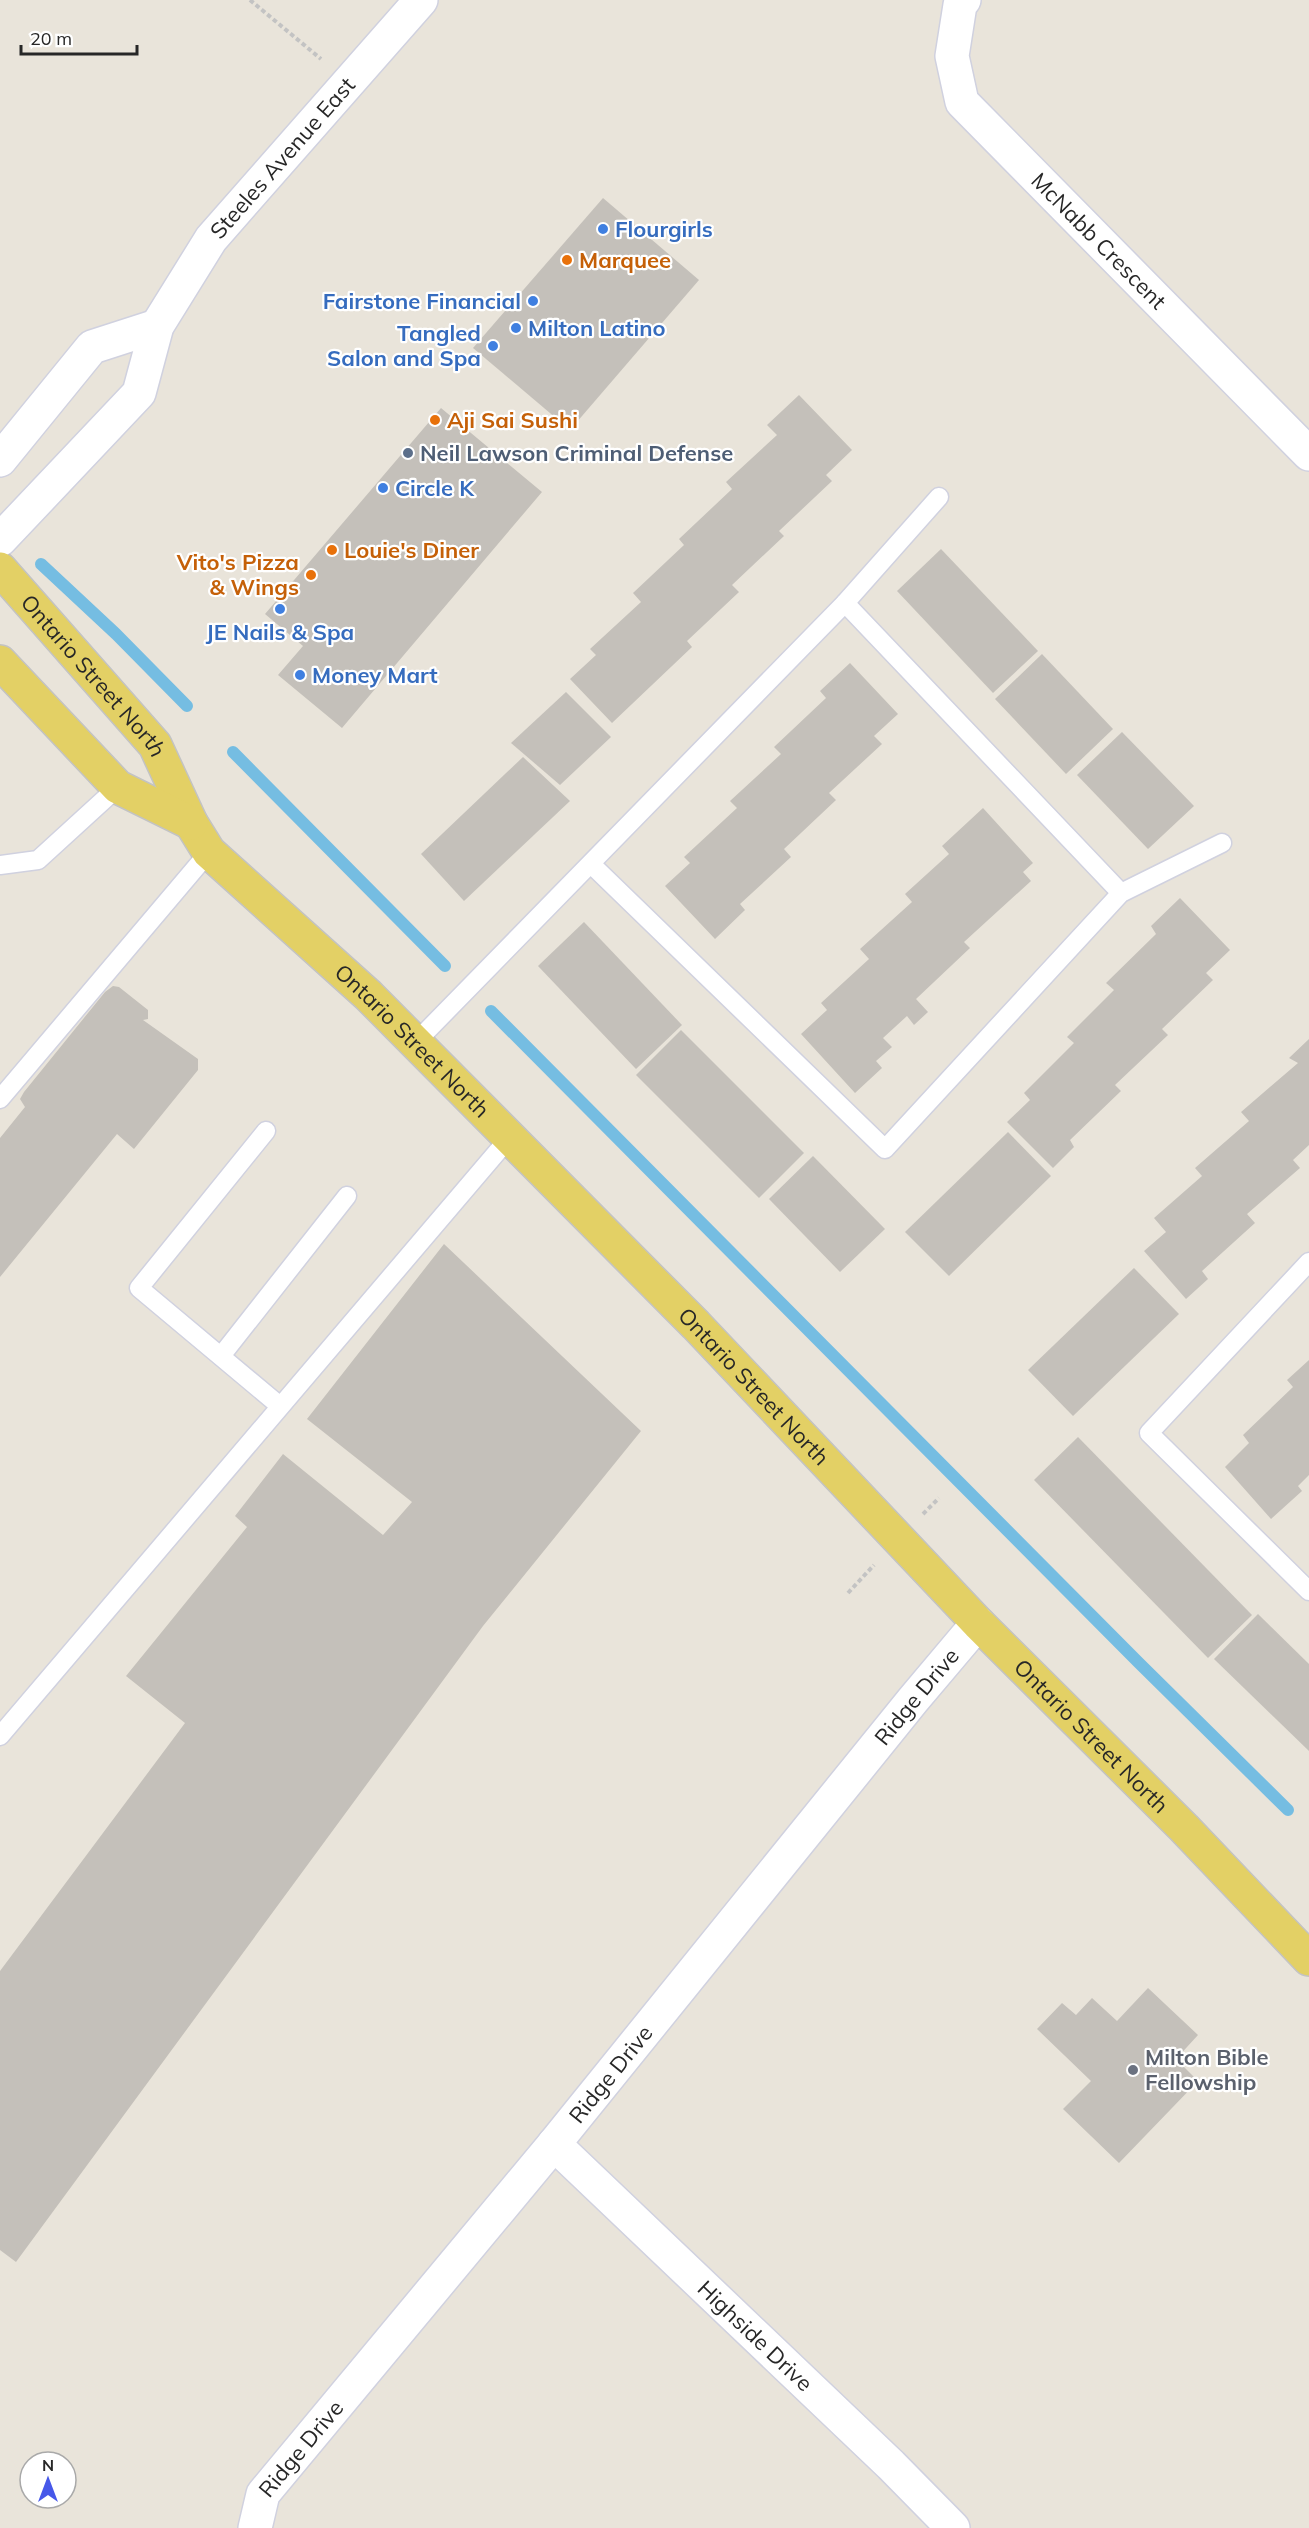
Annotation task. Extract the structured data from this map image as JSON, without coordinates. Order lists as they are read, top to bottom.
{
  "streets": {
    "main road": ["Ontario Street North"],
    "street": [
      "Steeles Avenue East",
      "McNabb Crescent",
      "Ridge Drive",
      "Highside Drive"
    ]
  },
  "crossings": [
    ["Ontario Street North", "Ridge Drive"],
    ["Ridge Drive", "Highside Drive"]
  ],
  "places": [
    "Flourgirls",
    "Marquee",
    "Fairstone Financial",
    "Milton Latino",
    "Tangled Salon and Spa",
    "Aji Sai Sushi",
    "Neil Lawson Criminal Defense",
    "Circle K",
    "Louie's Diner",
    "Vito's Pizza & Wings",
    "JE Nails & Spa",
    "Money Mart",
    "Milton Bible Fellowship"
  ],
  "scale_bar": "20 m",
  "north": "top"
}
